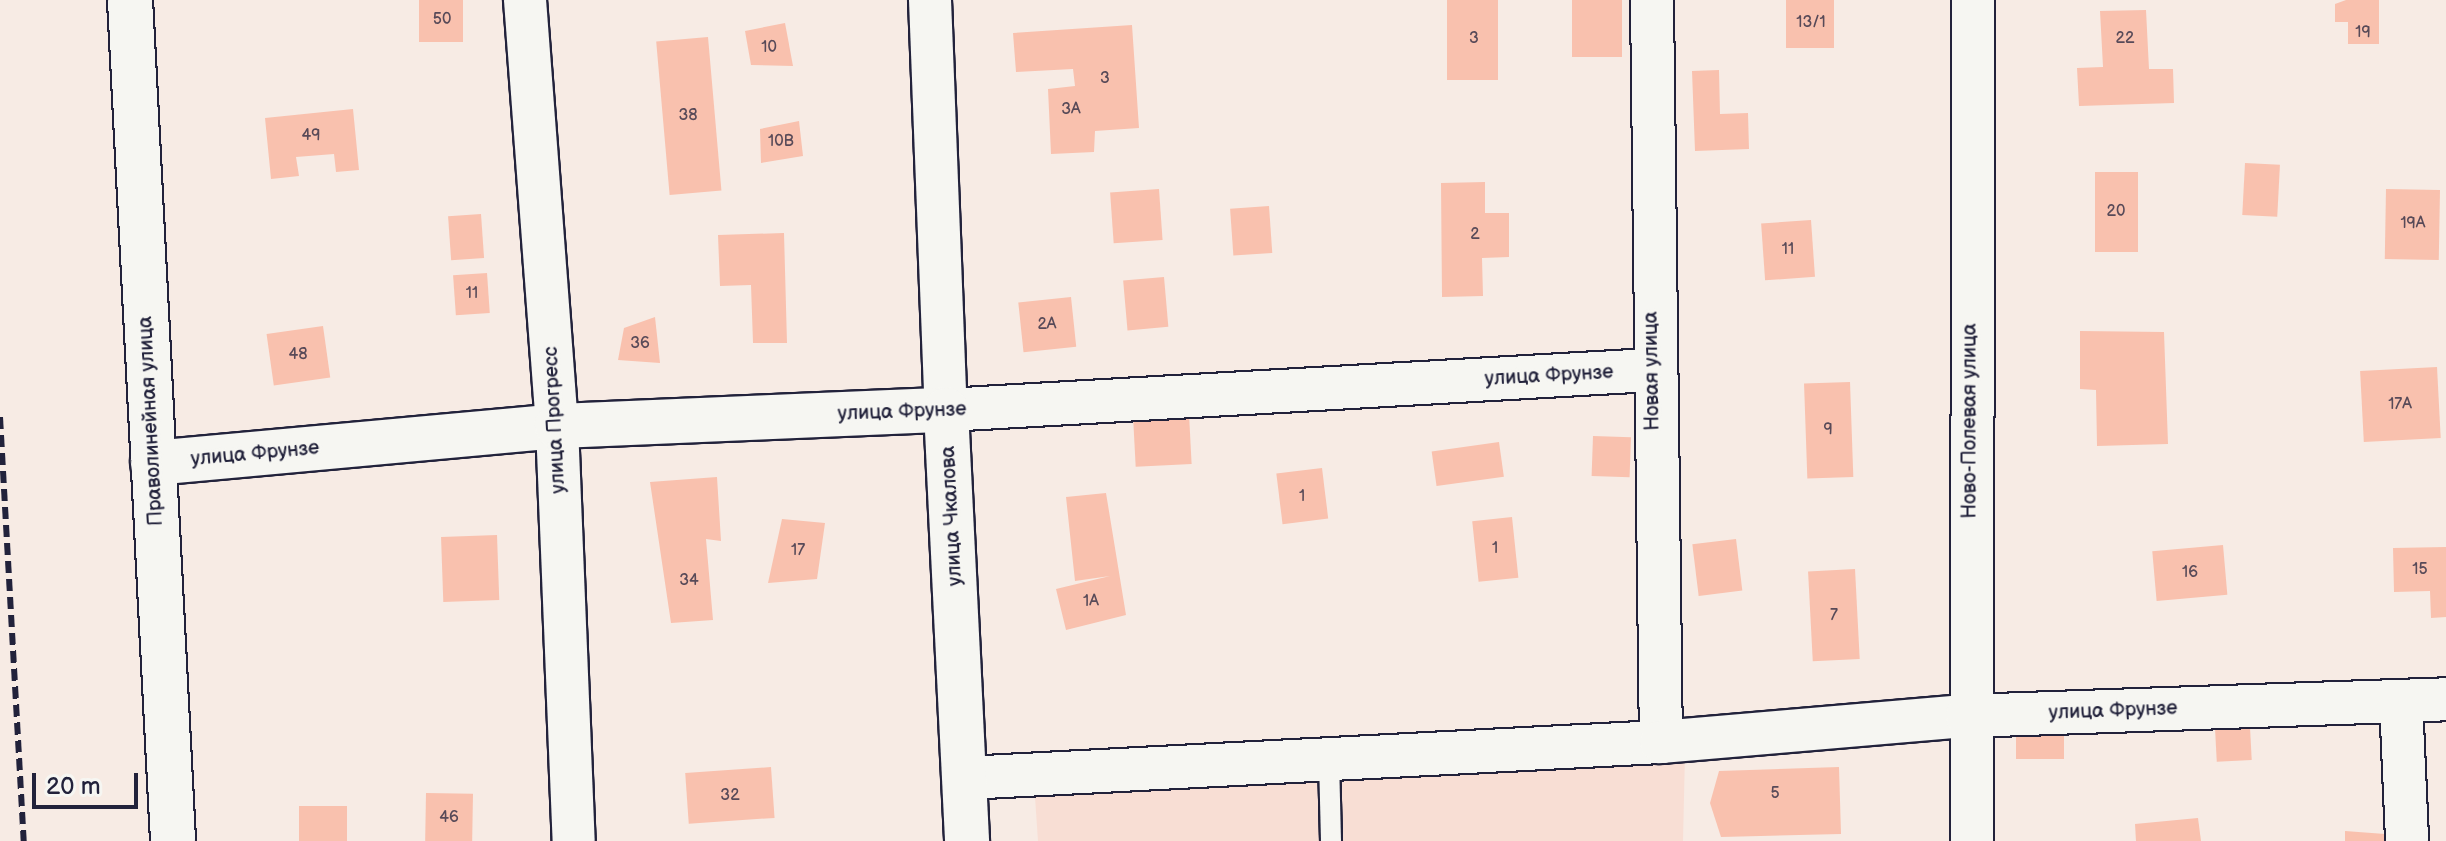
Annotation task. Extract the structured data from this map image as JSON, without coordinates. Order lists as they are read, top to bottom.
{
  "streets": {
    "street": [
      "Новая улица",
      "улица Фрунзе",
      "улица Прогресс",
      "Праволинейная улица",
      "Ново-Полевая улица",
      "улица Чкалова"
    ]
  },
  "crossings": [
    ["Новая улица", "улица Фрунзе"],
    ["улица Фрунзе", "улица Прогресс"],
    ["улица Фрунзе", "Праволинейная улица"],
    ["улица Фрунзе", "Ново-Полевая улица"],
    ["улица Фрунзе", "улица Чкалова"]
  ],
  "house_numbers": [
    "50",
    "13/1",
    "19",
    "3",
    "22",
    "10",
    "3",
    "3А",
    "38",
    "49",
    "10В",
    "20",
    "19А",
    "2",
    "11",
    "11",
    "2А",
    "36",
    "48",
    "17А",
    "9",
    "1",
    "1",
    "17",
    "15",
    "16",
    "34",
    "1А",
    "7",
    "5",
    "32",
    "46"
  ],
  "scale_bar": "20 m"
}
